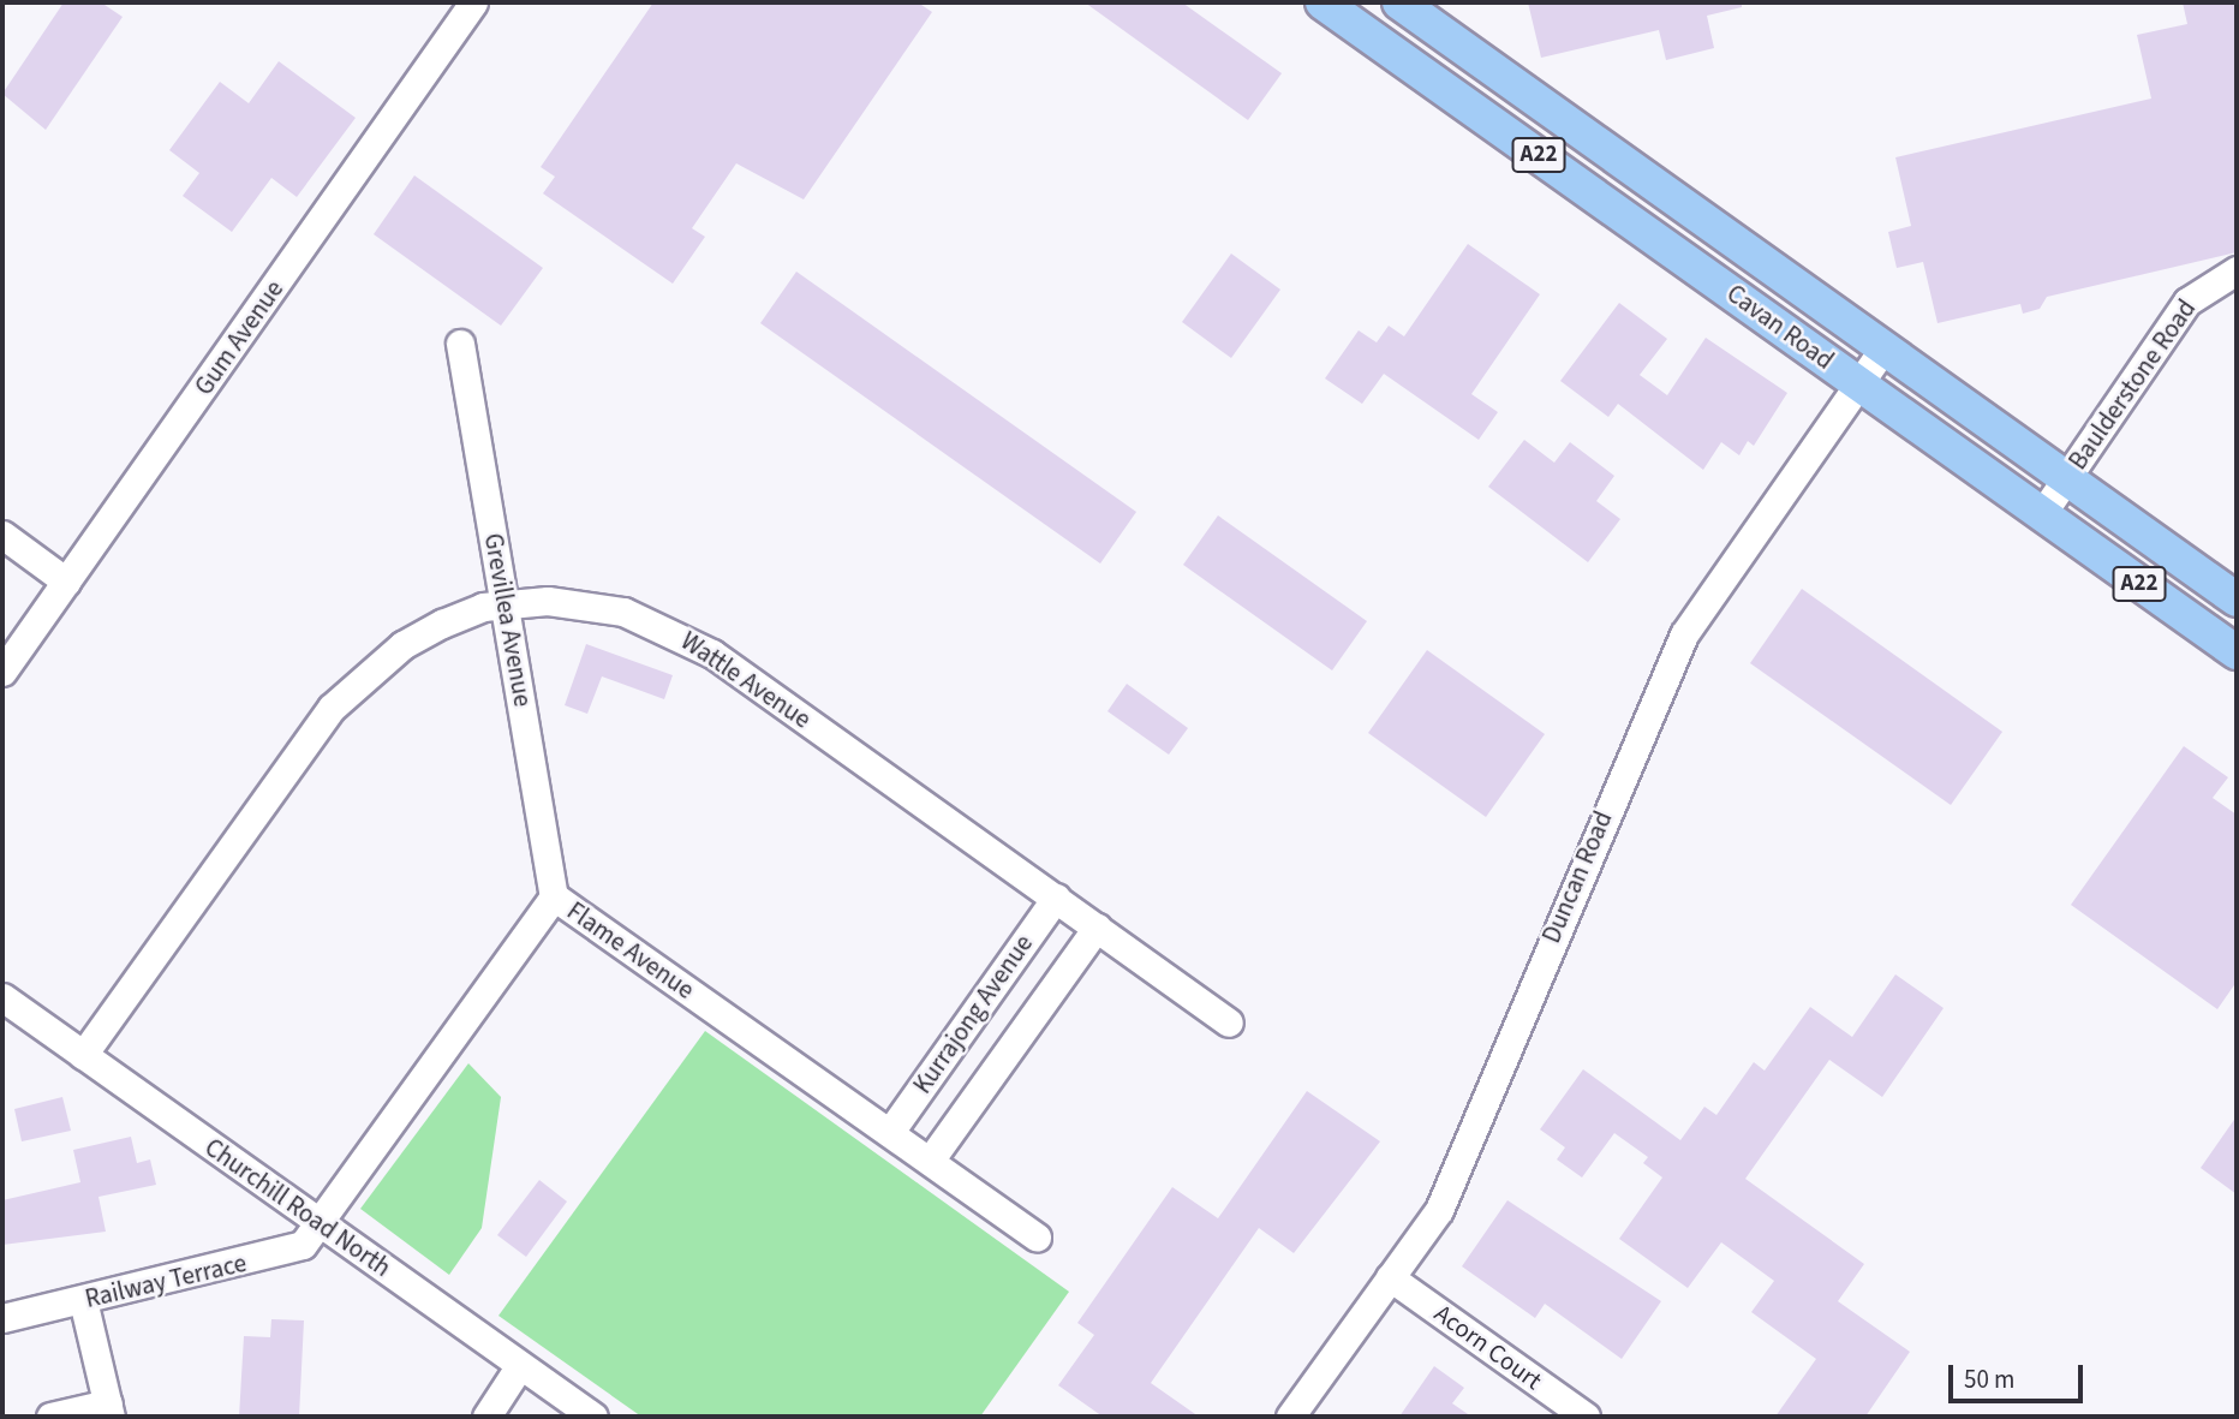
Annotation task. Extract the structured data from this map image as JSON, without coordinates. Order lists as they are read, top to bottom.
{
  "streets": {
    "main road": ["A22", "Cavan Road"],
    "street": [
      "Gum Avenue",
      "Baulderstone Road",
      "Grevillea Avenue",
      "Wattle Avenue",
      "Duncan Road",
      "Flame Avenue",
      "Kurrajong Avenue",
      "Churchill Road North",
      "Railway Terrace",
      "Acorn Court"
    ]
  },
  "crossings": [
    ["Cavan Road", "Baulderstone Road"],
    ["Cavan Road", "Duncan Road"],
    ["Grevillea Avenue", "Wattle Avenue"],
    ["Grevillea Avenue", "Flame Avenue"],
    ["Wattle Avenue", "Kurrajong Avenue"],
    ["Wattle Avenue", "Churchill Road North"],
    ["Duncan Road", "Acorn Court"],
    ["Flame Avenue", "Kurrajong Avenue"],
    ["Flame Avenue", "Churchill Road North"],
    ["Flame Avenue", "Railway Terrace"],
    ["Churchill Road North", "Railway Terrace"]
  ],
  "scale_bar": "50 m"
}
